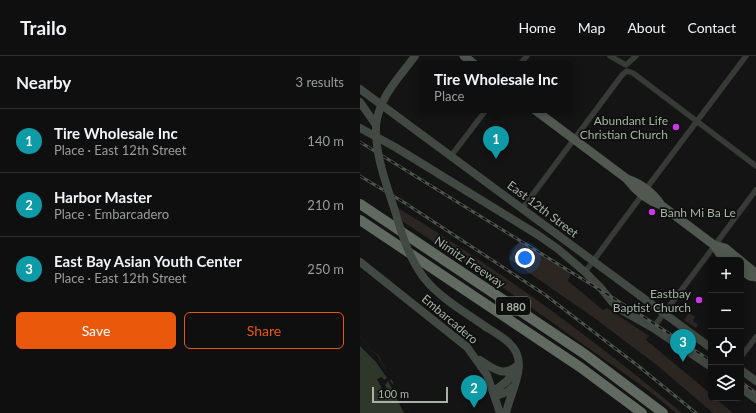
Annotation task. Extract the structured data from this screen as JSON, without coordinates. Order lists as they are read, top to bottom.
{
  "streets": {
    "highway": ["Nimitz Freeway", "I 880"],
    "main road": ["East 12th Street", "Embarcadero"]
  },
  "places": ["Abundant Life Christian Church", "Banh Mi Ba Le", "Eastbay Baptist Church"],
  "scale_bar": "100 m",
  "page": {
    "header": "Trailo",
    "nav": [
      "Home",
      "Map",
      "About",
      "Contact"
    ],
    "heading": ["Nearby", "3 results"],
    "popup": ["Tire Wholesale Inc", "Place"],
    "list": [
      {
        "mark": "1",
        "name": "Tire Wholesale Inc",
        "note": "Place · East 12th Street",
        "value": "140 m"
      },
      {
        "mark": "2",
        "name": "Harbor Master",
        "note": "Place · Embarcadero",
        "value": "210 m"
      },
      {
        "mark": "3",
        "name": "East Bay Asian Youth Center",
        "note": "Place · East 12th Street",
        "value": "250 m"
      }
    ],
    "pins": ["1", "3", "2"],
    "map_buttons": ["+", "−"],
    "buttons": ["Save", "Share"],
    "scale": "100 m"
  }
}
